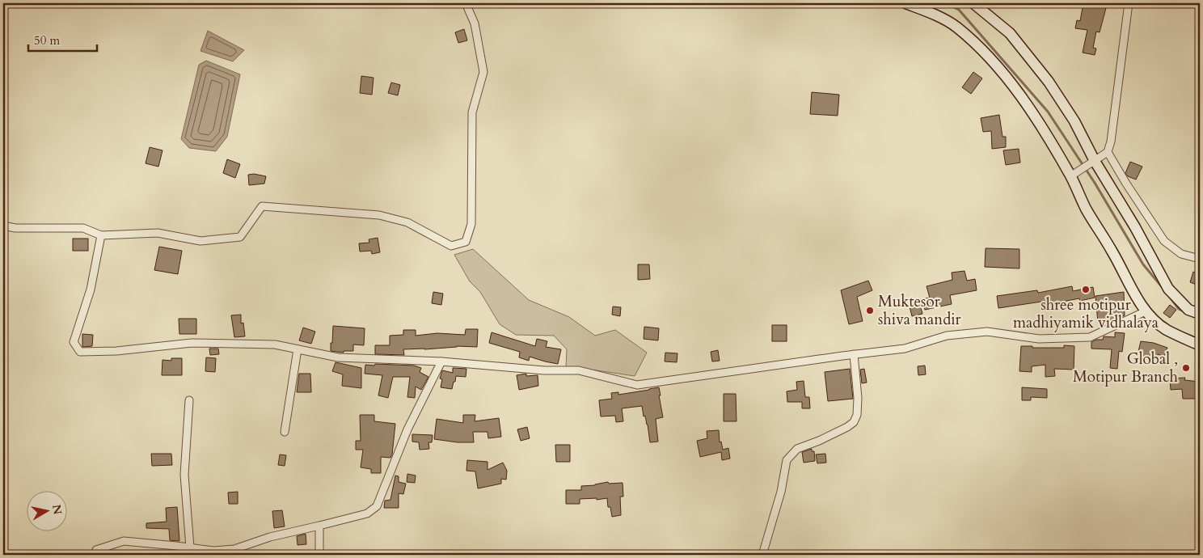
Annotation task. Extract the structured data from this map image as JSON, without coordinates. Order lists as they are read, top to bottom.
{
  "places": ["shree motipur madhiyamik vidhalaya", "Muktesor shiva mandir", "Global , Motipur Branch"],
  "scale_bar": "50 m",
  "north": "right"
}
